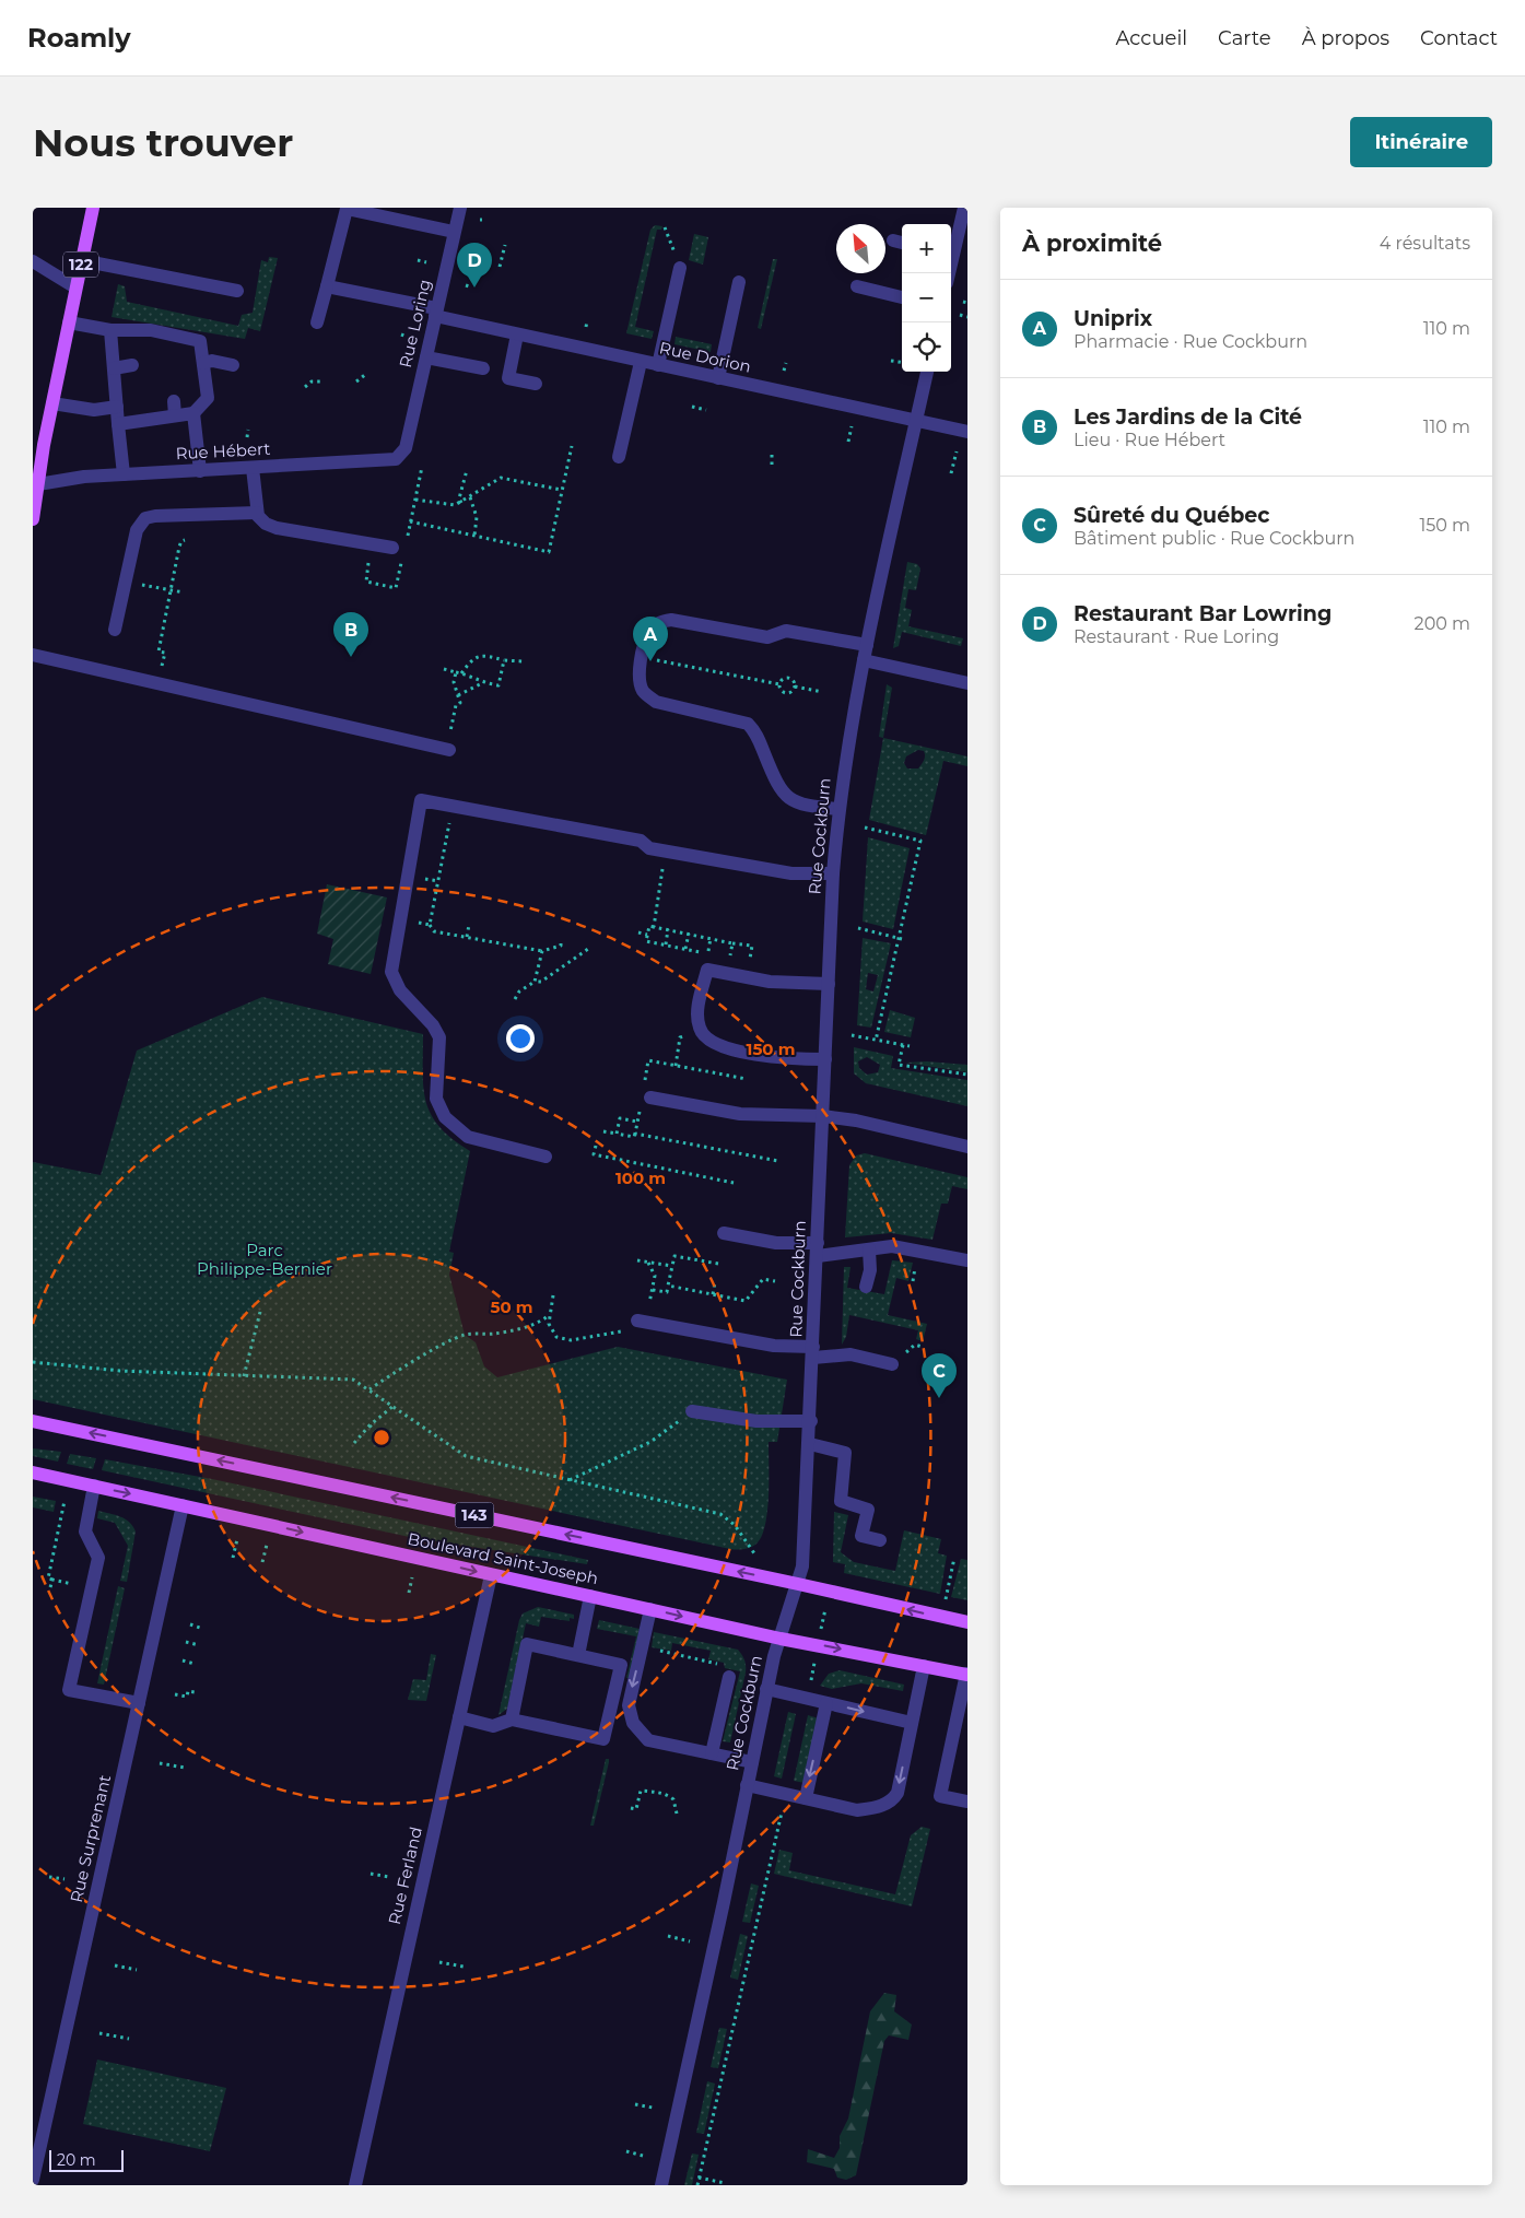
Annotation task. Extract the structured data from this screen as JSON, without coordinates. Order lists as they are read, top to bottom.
{
  "streets": {
    "main road": ["122", "143", "Boulevard Saint-Joseph"],
    "street": [
      "Rue Loring",
      "Rue Dorion",
      "Rue Hébert",
      "Rue Cockburn",
      "Rue Surprenant",
      "Rue Ferland"
    ]
  },
  "crossings": [
    ["122", "Rue Hébert"],
    ["Rue Loring", "Rue Dorion"],
    ["Rue Loring", "Rue Hébert"],
    ["Rue Dorion", "Rue Cockburn"],
    ["Rue Cockburn", "143"],
    ["Rue Cockburn", "Boulevard Saint-Joseph"],
    ["Boulevard Saint-Joseph", "Rue Surprenant"],
    ["Boulevard Saint-Joseph", "Rue Ferland"]
  ],
  "parks": ["Parc Philippe-Bernier"],
  "scale_bar": "20 m",
  "north": "top left",
  "page": {
    "header": "Roamly",
    "nav": [
      "Accueil",
      "Carte",
      "À propos",
      "Contact"
    ],
    "buttons": "Itinéraire",
    "title": "Nous trouver",
    "heading": ["À proximité", "4 résultats"],
    "map_buttons": ["+", "−"],
    "pins": [
      "D",
      "B",
      "A",
      "C"
    ],
    "list": [
      {
        "mark": "A",
        "name": "Uniprix",
        "note": "Pharmacie · Rue Cockburn",
        "value": "110 m"
      },
      {
        "mark": "B",
        "name": "Les Jardins de la Cité",
        "note": "Lieu · Rue Hébert",
        "value": "110 m"
      },
      {
        "mark": "C",
        "name": "Sûreté du Québec",
        "note": "Bâtiment public · Rue Cockburn",
        "value": "150 m"
      },
      {
        "mark": "D",
        "name": "Restaurant Bar Lowring",
        "note": "Restaurant · Rue Loring",
        "value": "200 m"
      }
    ],
    "scale": "20 m"
  },
  "rings": ["150 m", "100 m", "50 m"]
}
